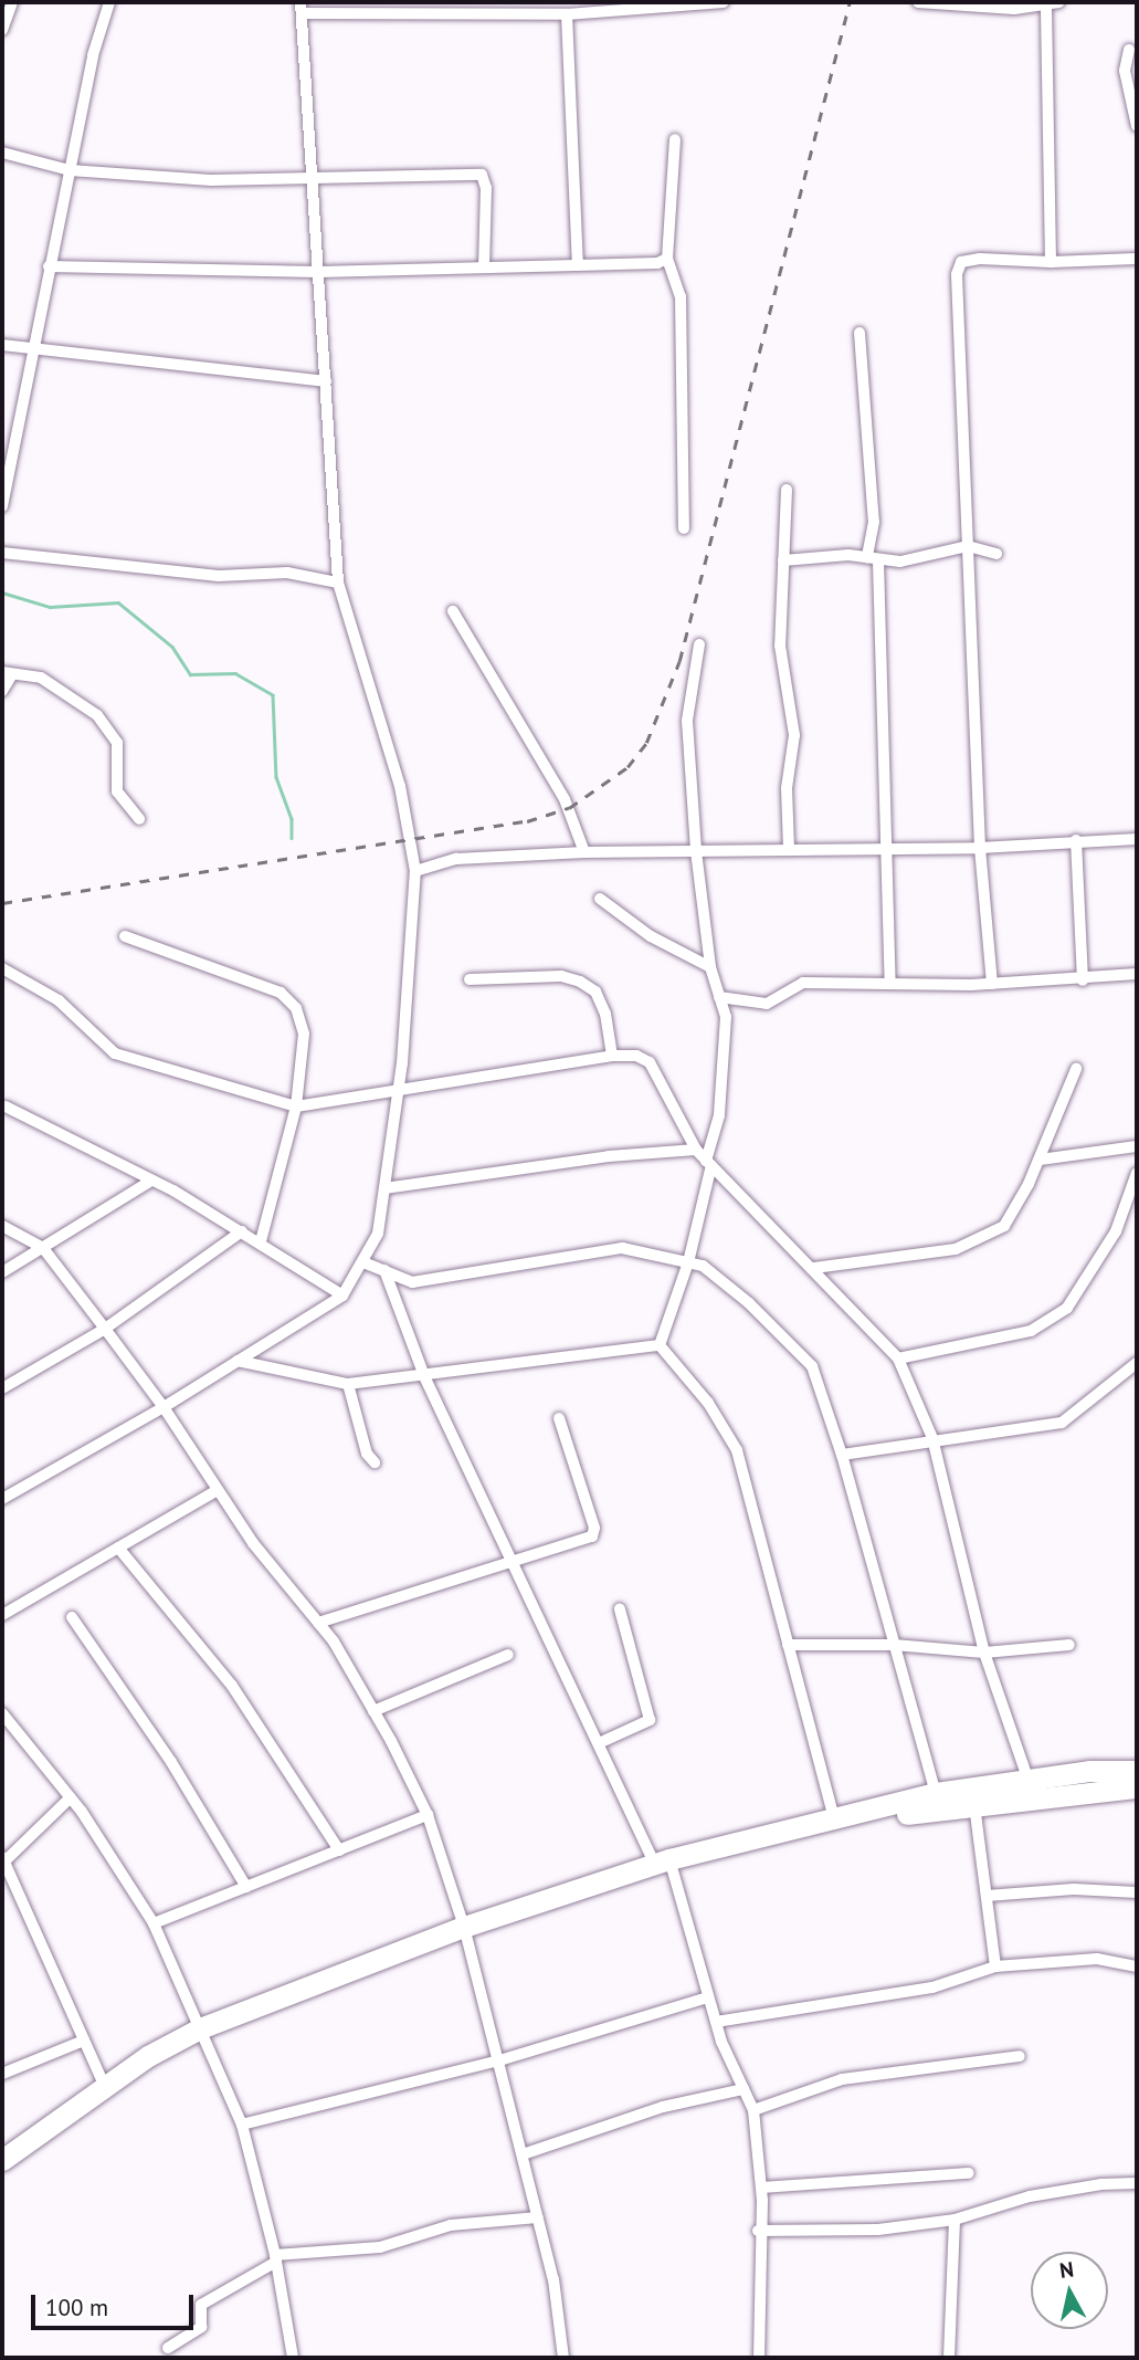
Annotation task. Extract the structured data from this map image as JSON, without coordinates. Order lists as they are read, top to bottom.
{
  "scale_bar": "100 m",
  "north": "top"
}
